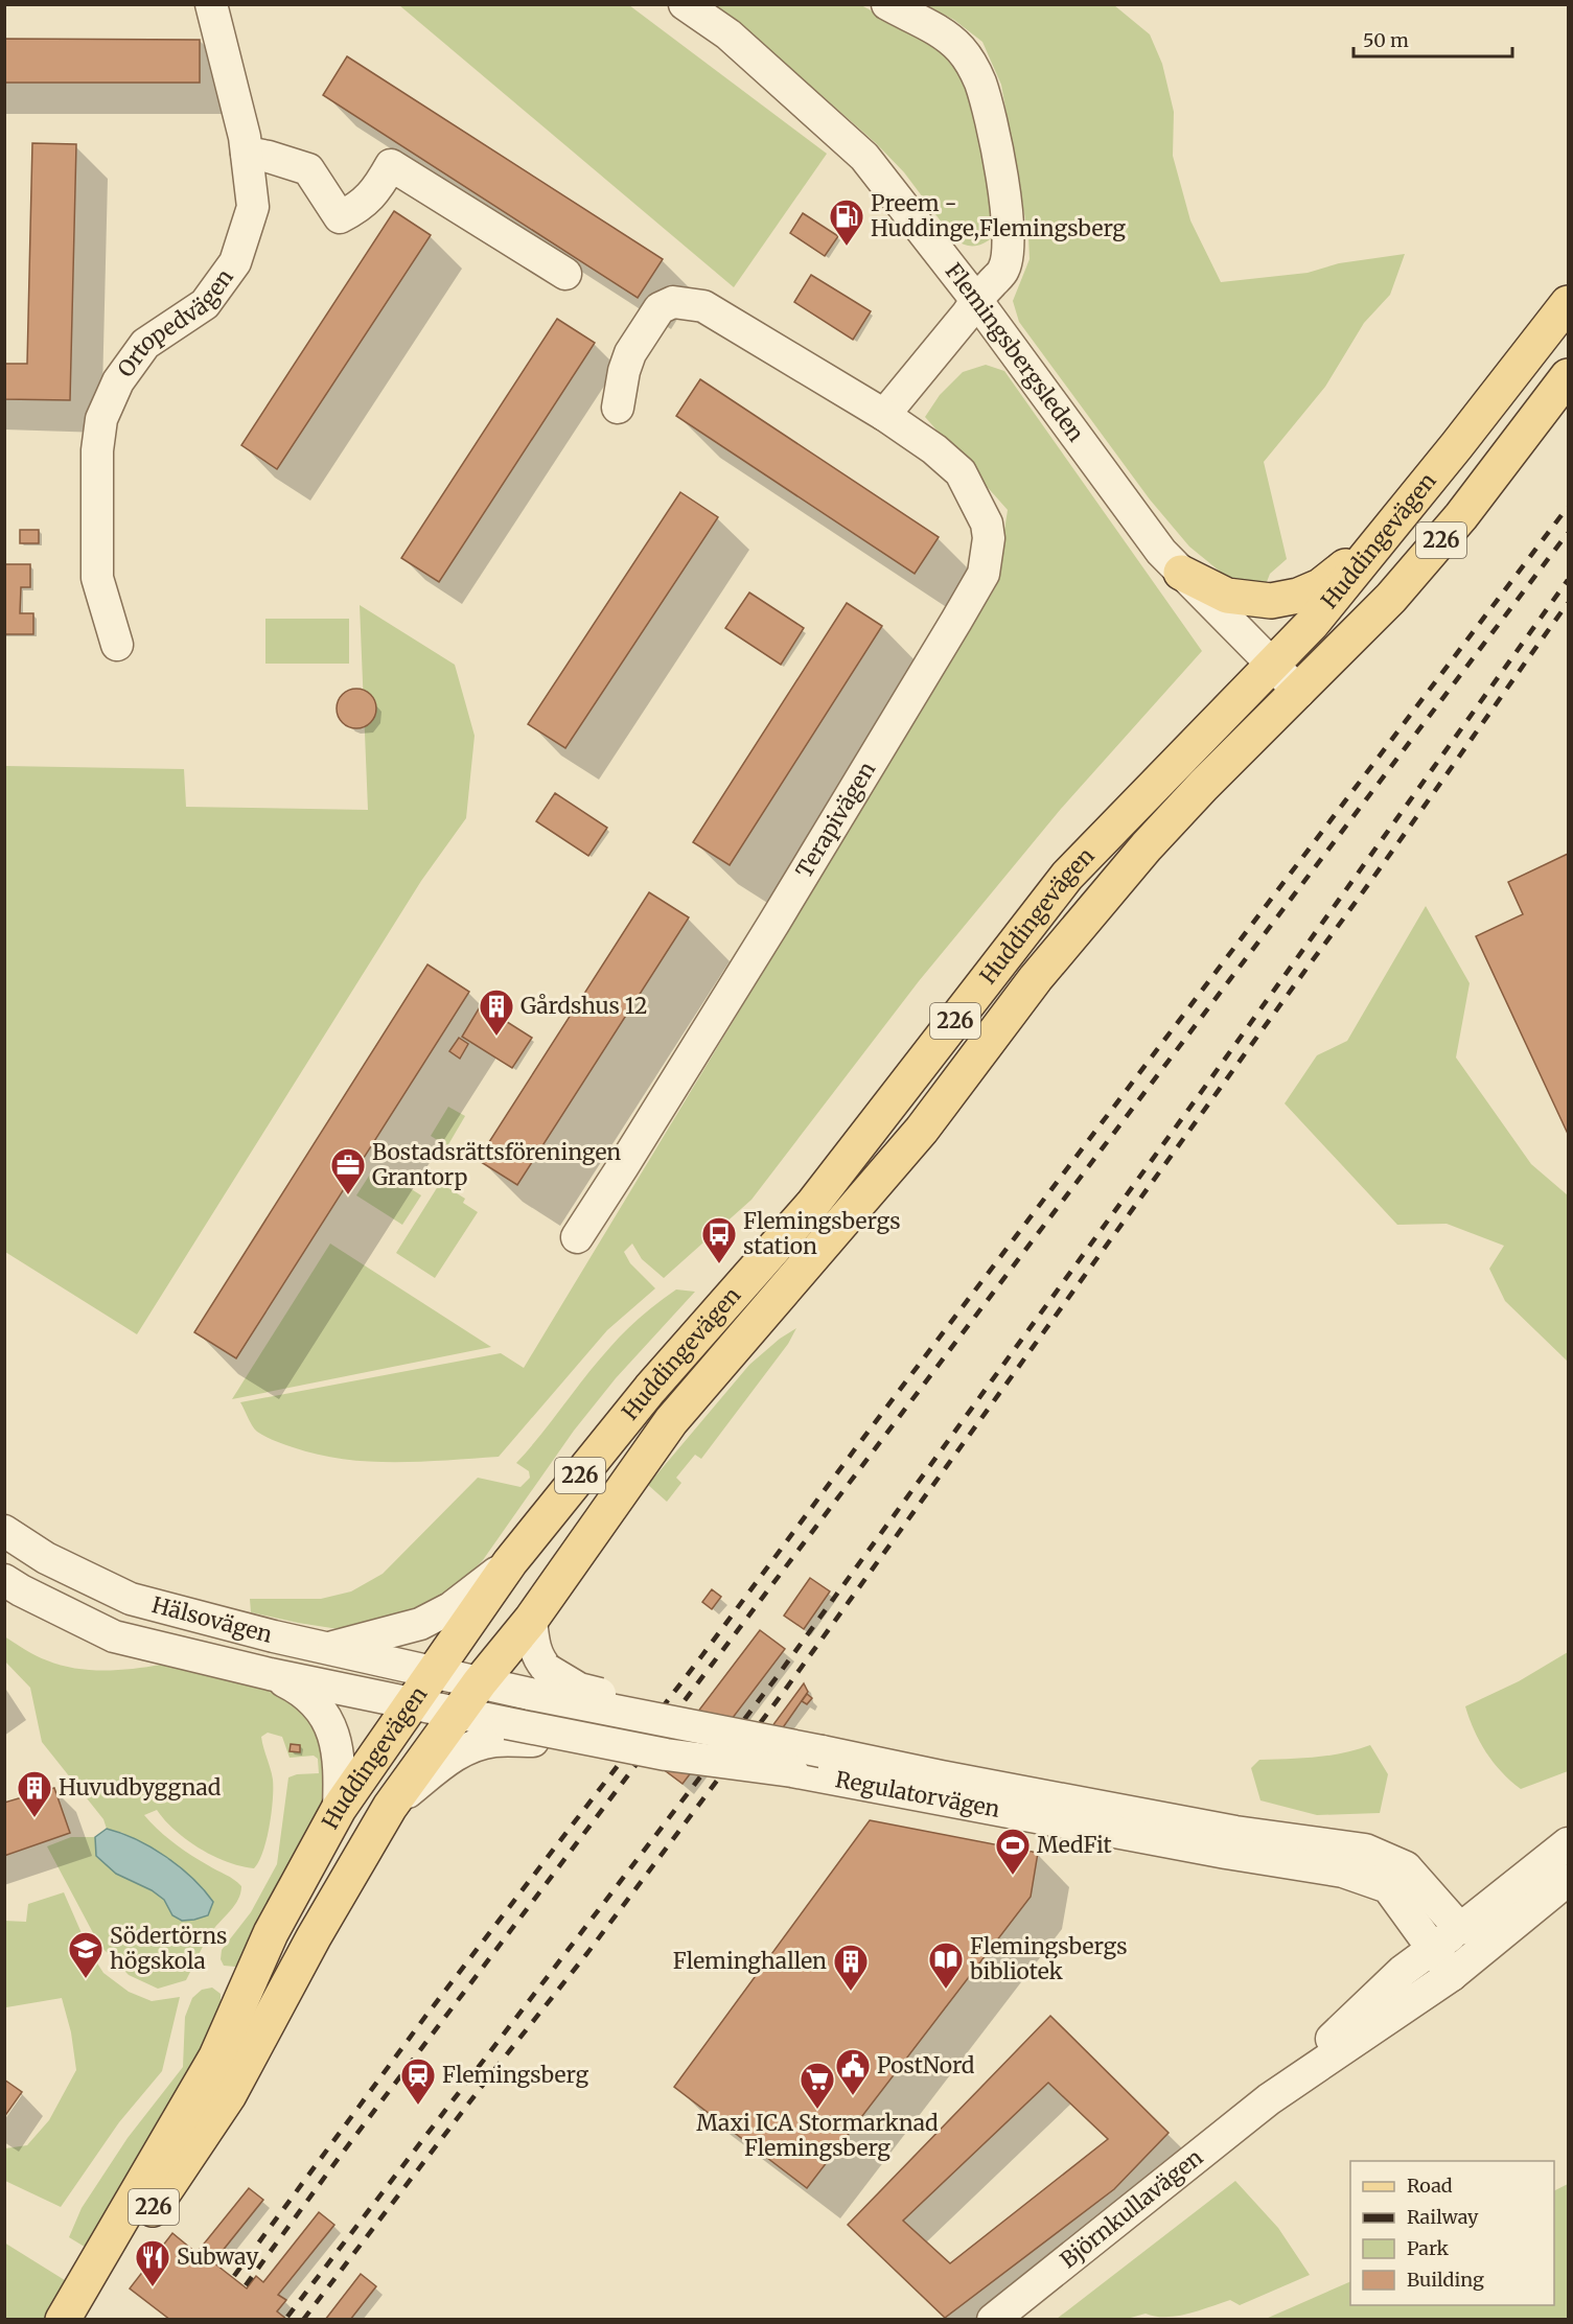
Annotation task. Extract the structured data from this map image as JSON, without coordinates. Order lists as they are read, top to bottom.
{
  "streets": {
    "main road": ["226", "Huddingevägen"],
    "street": [
      "Ortopedvägen",
      "Flemingsbergsleden",
      "Terapivägen",
      "Hälsovägen",
      "Regulatorvägen",
      "Björnkullavägen"
    ]
  },
  "crossings": [
    ["Flemingsbergsleden", "Huddingevägen"],
    ["Huddingevägen", "Hälsovägen"],
    ["Huddingevägen", "Regulatorvägen"],
    ["Hälsovägen", "Regulatorvägen"],
    ["Regulatorvägen", "Björnkullavägen"]
  ],
  "places": {
    "fuel station": ["Preem - Huddinge,Flemingsberg"],
    "building": ["Gårdshus 12", "Huvudbyggnad", "Fleminghallen"],
    "office": ["Bostadsrättsföreningen Grantorp"],
    "bus stop": ["Flemingsbergs station"],
    "sports": ["MedFit"],
    "school or university": ["Södertörns högskola"],
    "library": ["Flemingsbergs bibliotek"],
    "public building": ["PostNord"],
    "station": ["Flemingsberg"],
    "supermarket": ["Maxi ICA Stormarknad Flemingsberg"],
    "restaurant": ["Subway"]
  },
  "legend": [
    "Road",
    "Railway",
    "Park",
    "Building"
  ],
  "scale_bar": "50 m"
}
